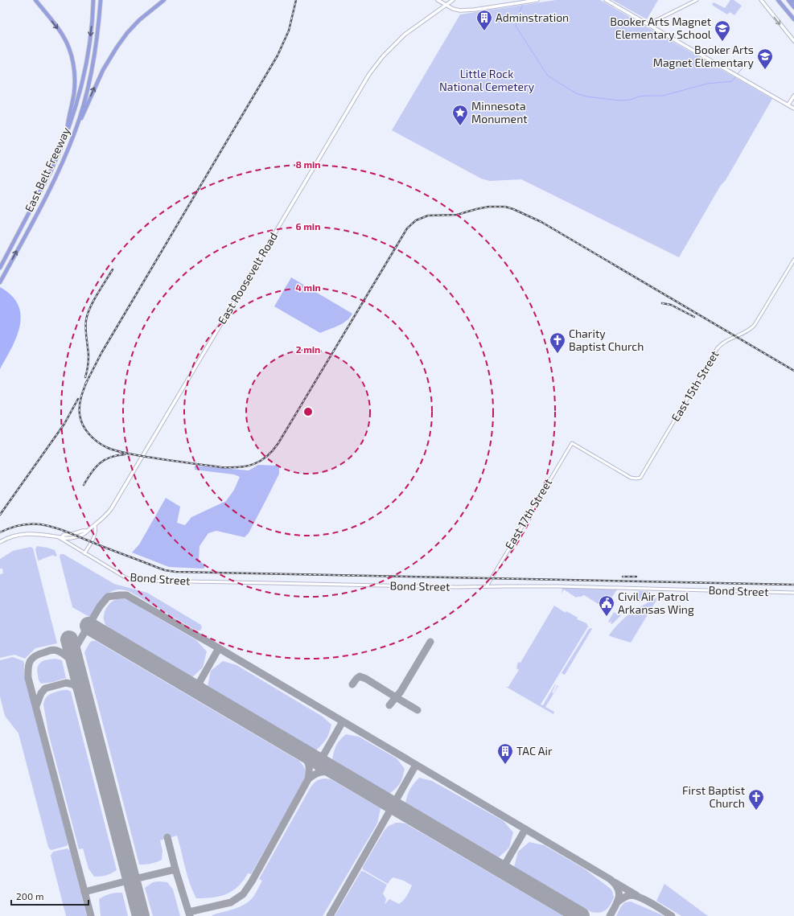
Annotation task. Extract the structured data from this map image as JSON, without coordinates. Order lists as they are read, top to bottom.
{
  "streets": {
    "highway": ["East Belt Freeway"],
    "main road": ["East Roosevelt Road"],
    "street": ["East 15th Street", "East 17th Street", "Bond Street"]
  },
  "crossings": [
    ["East Roosevelt Road", "Bond Street"],
    ["East 15th Street", "East 17th Street"],
    ["East 17th Street", "Bond Street"]
  ],
  "parks": ["Little Rock National Cemetery"],
  "places": {
    "building": ["Adminstration", "TAC Air"],
    "school or university": ["Booker Arts Magnet Elementary School", "Booker Arts Magnet Elementary"],
    "place": ["Minnesota Monument"],
    "church": ["Charity Baptist Church", "First Baptist Church"],
    "public building": ["Civil Air Patrol Arkansas Wing"]
  },
  "scale_bar": "200 m",
  "rings": [
    "8 min",
    "6 min",
    "4 min",
    "2 min"
  ]
}
